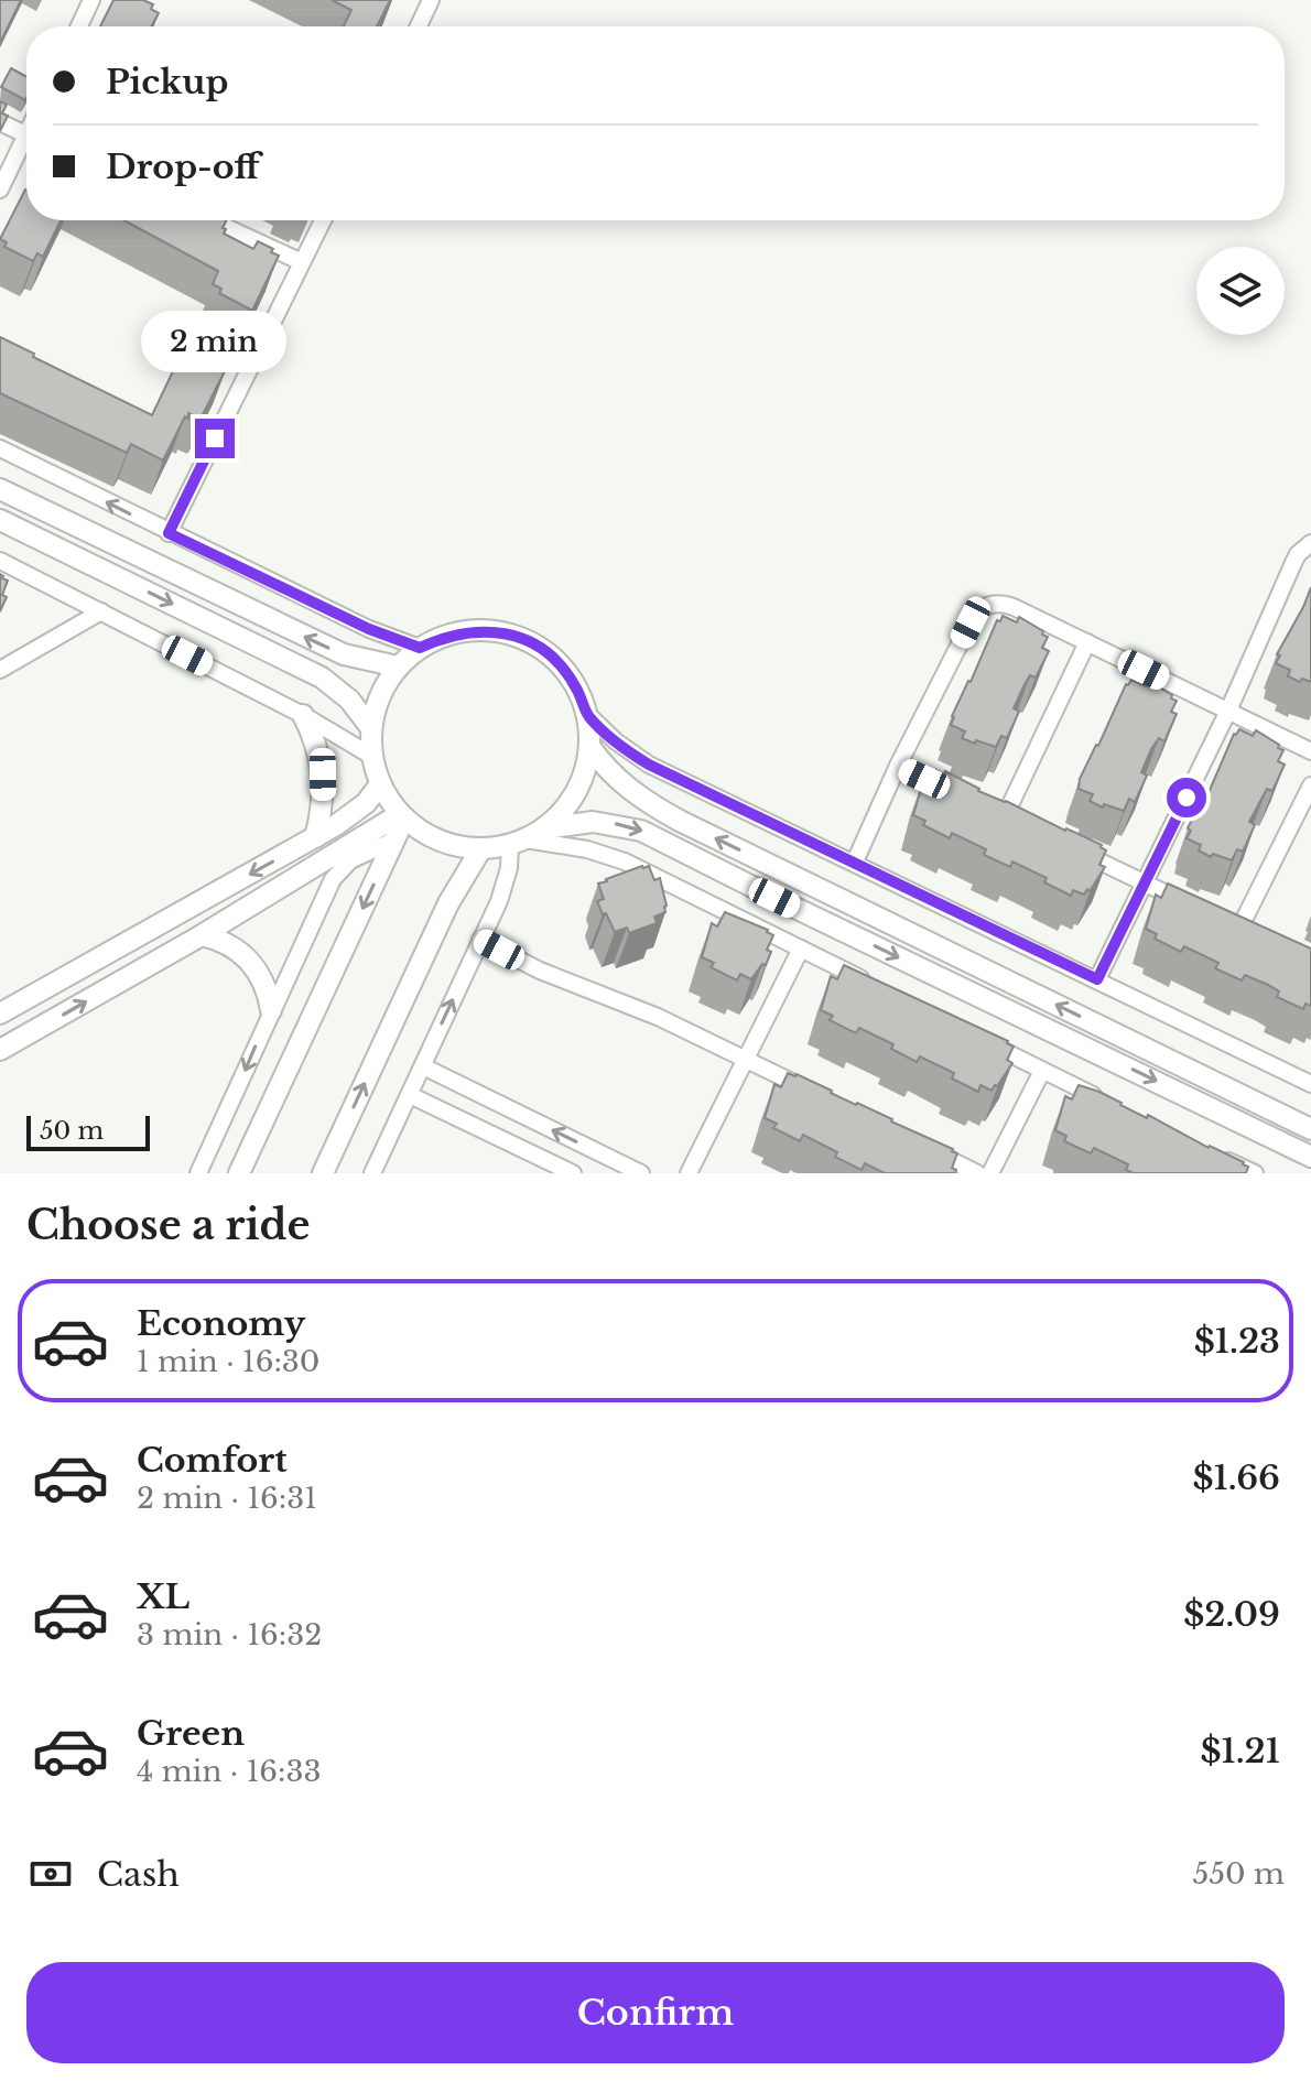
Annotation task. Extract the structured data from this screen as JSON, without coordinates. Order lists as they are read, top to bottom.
{
  "scale_bar": "50 m",
  "page": {
    "banner": ["Pickup", "Drop-off"],
    "bubble": "2 min",
    "scale": "50 m",
    "heading": "Choose a ride",
    "list": [
      {
        "name": "Economy",
        "note": "1 min · 16:30",
        "value": "$1.23"
      },
      {
        "name": "Comfort",
        "note": "2 min · 16:31",
        "value": "$1.66"
      },
      {
        "name": "XL",
        "note": "3 min · 16:32",
        "value": "$2.09"
      },
      {
        "name": "Green",
        "note": "4 min · 16:33",
        "value": "$1.21"
      }
    ],
    "pay": ["Cash", "550 m"],
    "buttons": "Confirm"
  }
}
